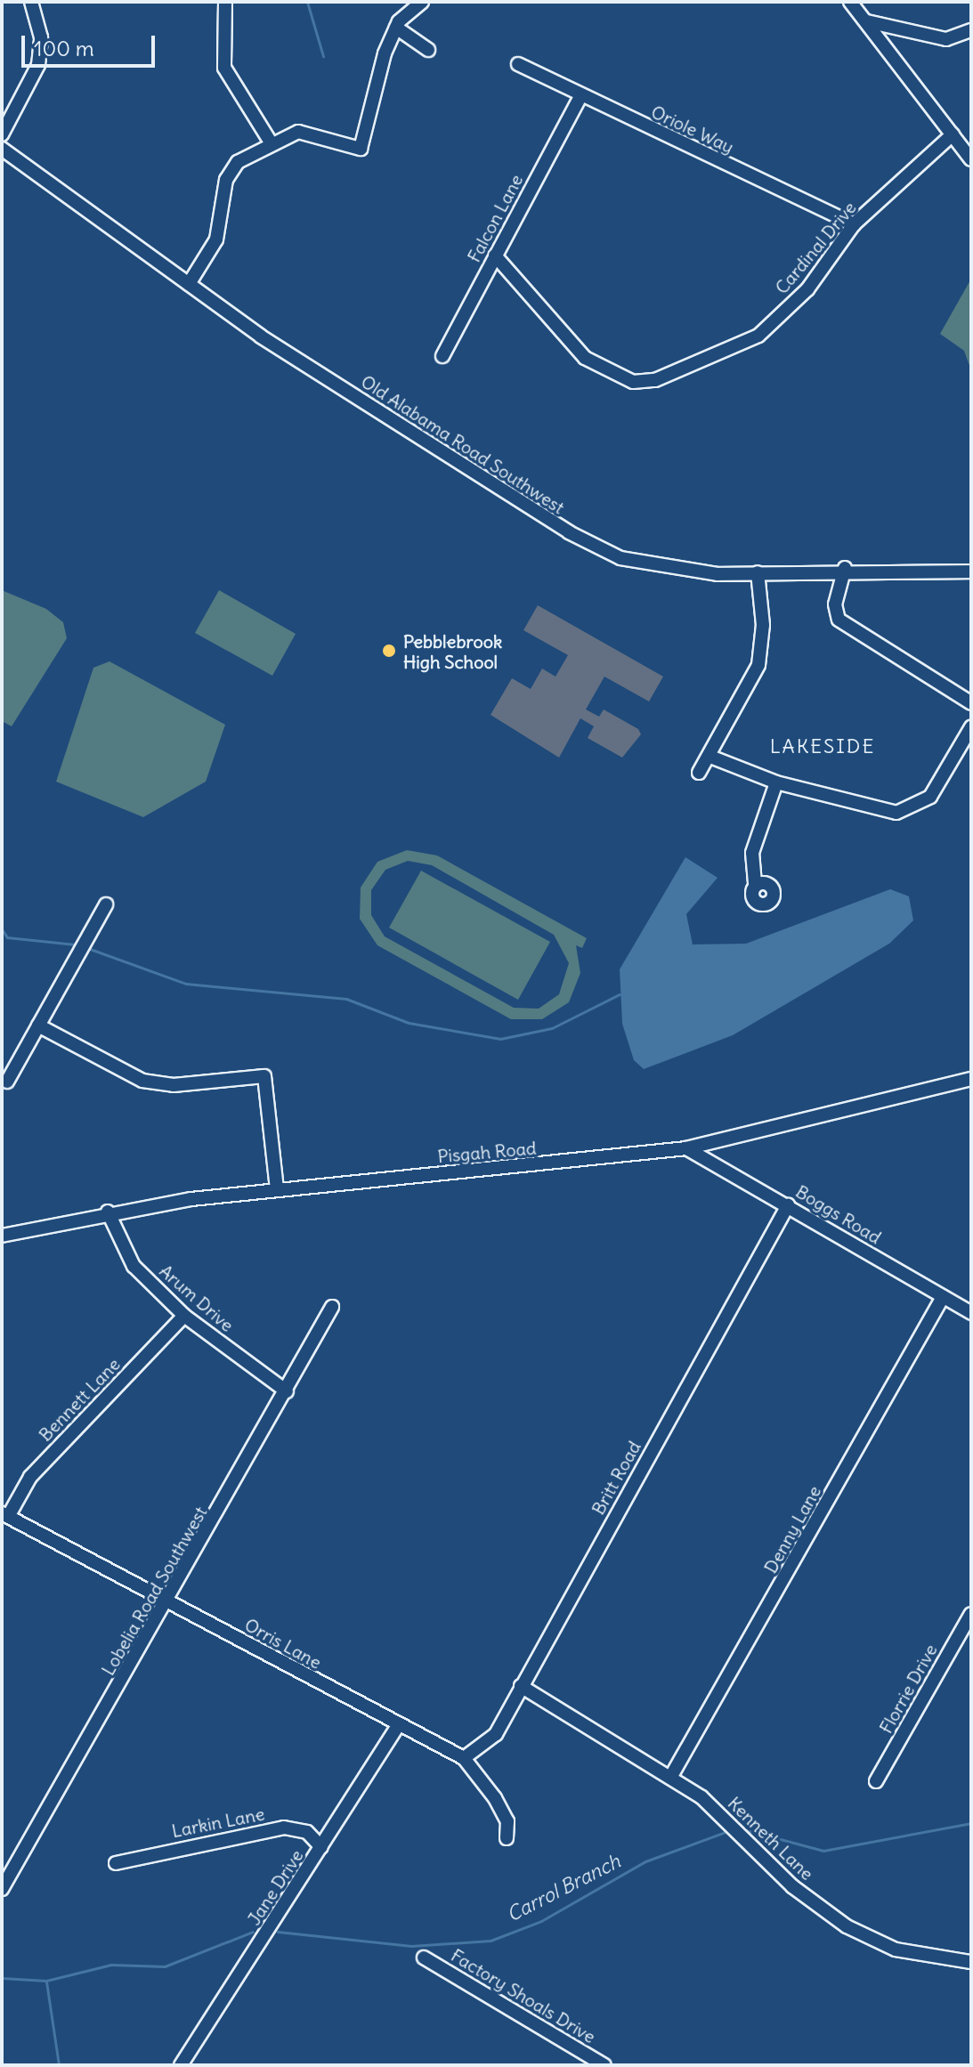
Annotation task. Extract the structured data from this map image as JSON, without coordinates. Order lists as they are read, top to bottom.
{
  "streets": {
    "street": [
      "Oriole Way",
      "Falcon Lane",
      "Cardinal Drive",
      "Old Alabama Road Southwest",
      "Pisgah Road",
      "Boggs Road",
      "Arum Drive",
      "Bennett Lane",
      "Britt Road",
      "Denny Lane",
      "Lobelia Road Southwest",
      "Orris Lane",
      "Florrie Drive",
      "Larkin Lane",
      "Kenneth Lane",
      "Jane Drive",
      "Factory Shoals Drive"
    ]
  },
  "crossings": [
    ["Oriole Way", "Falcon Lane"],
    ["Oriole Way", "Cardinal Drive"],
    ["Falcon Lane", "Cardinal Drive"],
    ["Pisgah Road", "Boggs Road"],
    ["Pisgah Road", "Arum Drive"],
    ["Boggs Road", "Britt Road"],
    ["Boggs Road", "Denny Lane"],
    ["Arum Drive", "Bennett Lane"],
    ["Arum Drive", "Lobelia Road Southwest"],
    ["Bennett Lane", "Orris Lane"],
    ["Britt Road", "Orris Lane"],
    ["Britt Road", "Kenneth Lane"],
    ["Denny Lane", "Kenneth Lane"],
    ["Lobelia Road Southwest", "Orris Lane"],
    ["Orris Lane", "Jane Drive"],
    ["Larkin Lane", "Jane Drive"]
  ],
  "districts": ["LAKESIDE"],
  "water": ["Carrol Branch"],
  "places": ["Pebblebrook High School"],
  "scale_bar": "100 m"
}
